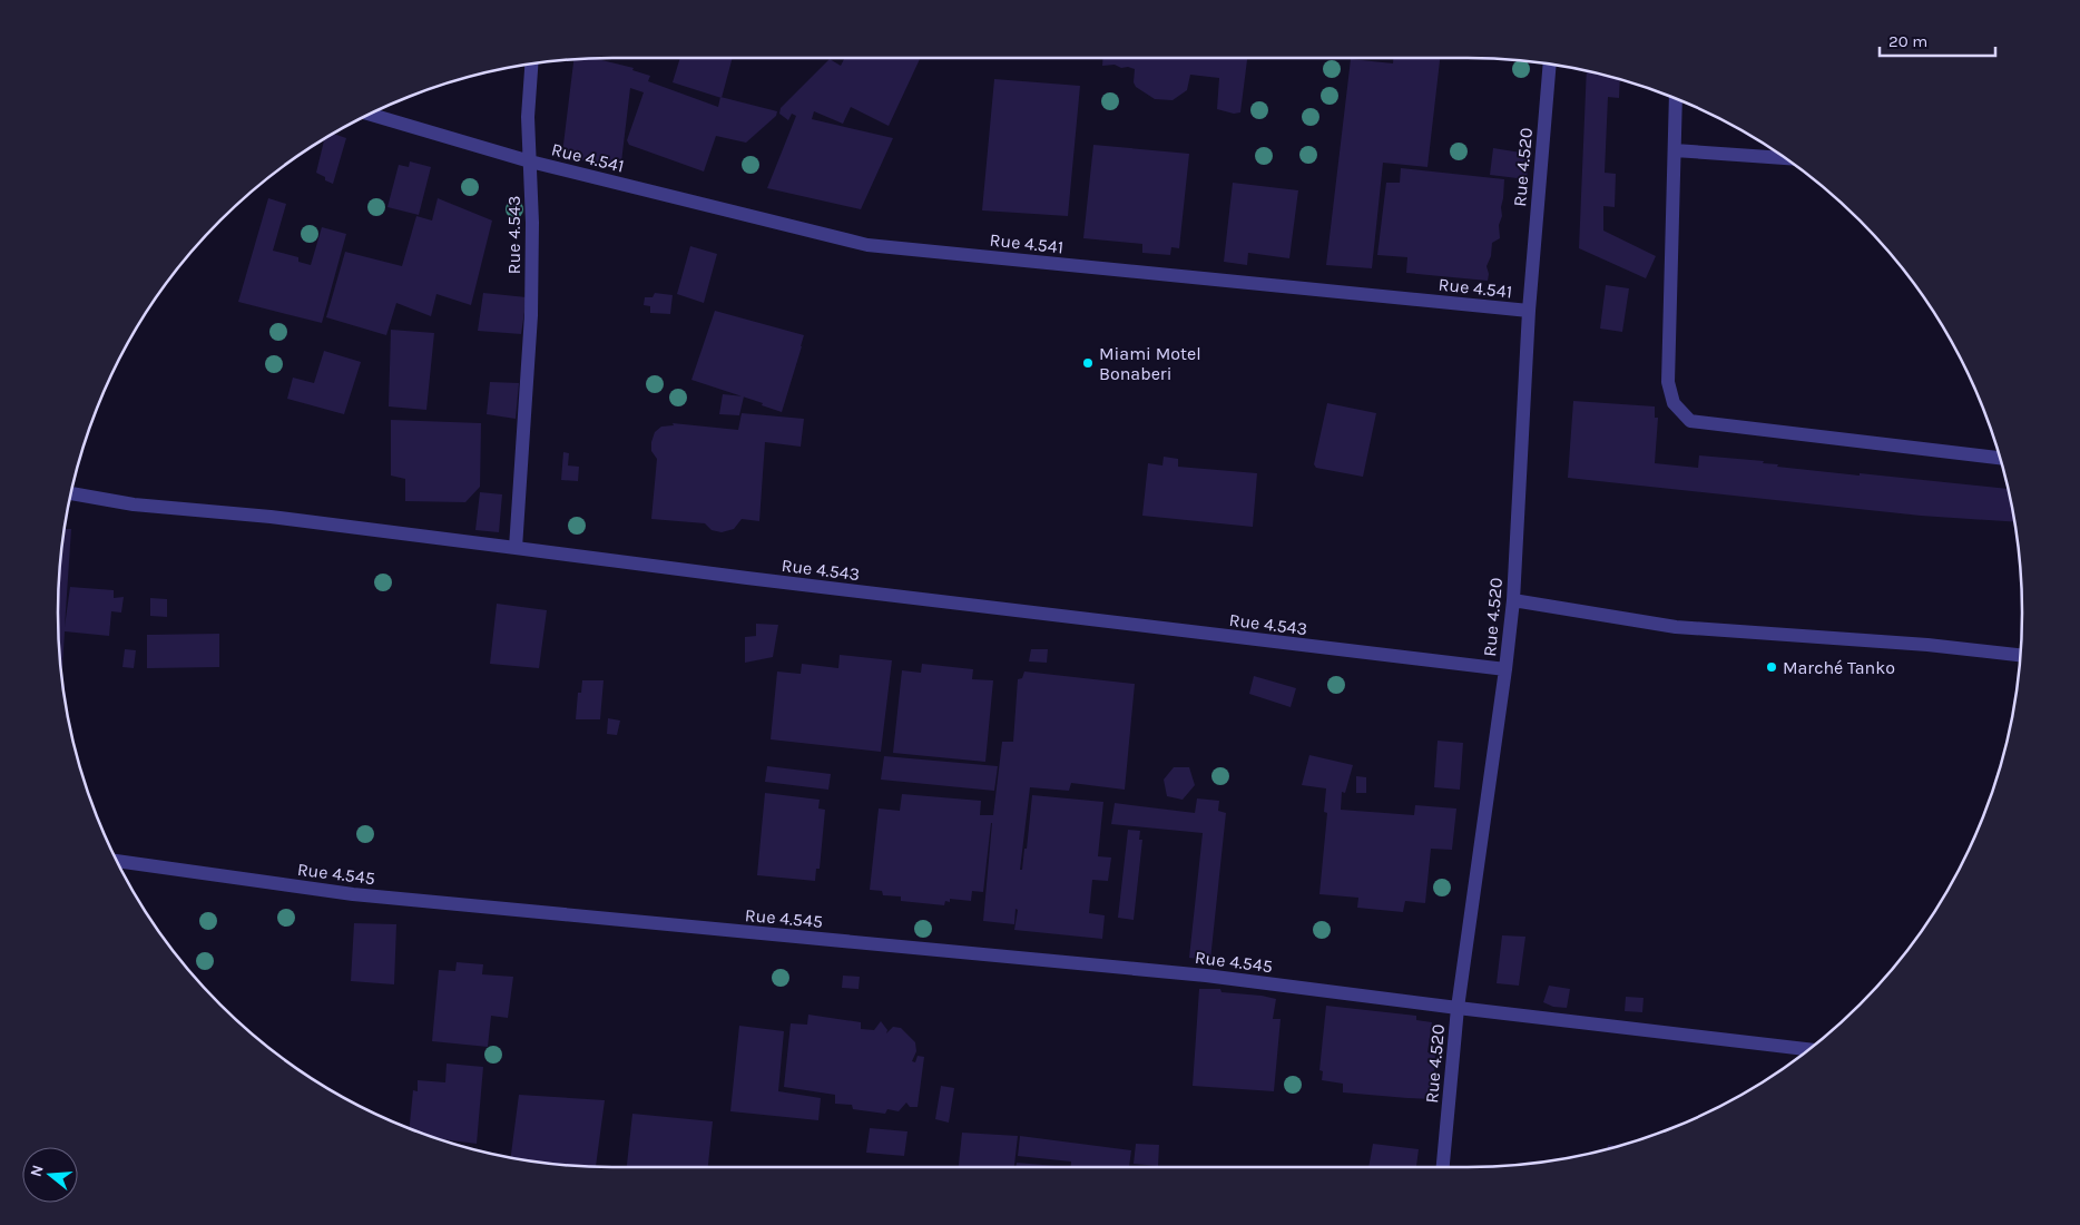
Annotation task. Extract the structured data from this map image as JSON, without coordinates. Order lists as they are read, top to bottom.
{
  "streets": {
    "street": [
      "Rue 4.541",
      "Rue 4.520",
      "Rue 4.543",
      "Rue 4.545"
    ]
  },
  "crossings": [
    ["Rue 4.541", "Rue 4.520"],
    ["Rue 4.541", "Rue 4.543"],
    ["Rue 4.520", "Rue 4.543"],
    ["Rue 4.520", "Rue 4.545"]
  ],
  "places": ["Miami Motel Bonaberi", "Marché Tanko"],
  "scale_bar": "20 m",
  "north": "left"
}
